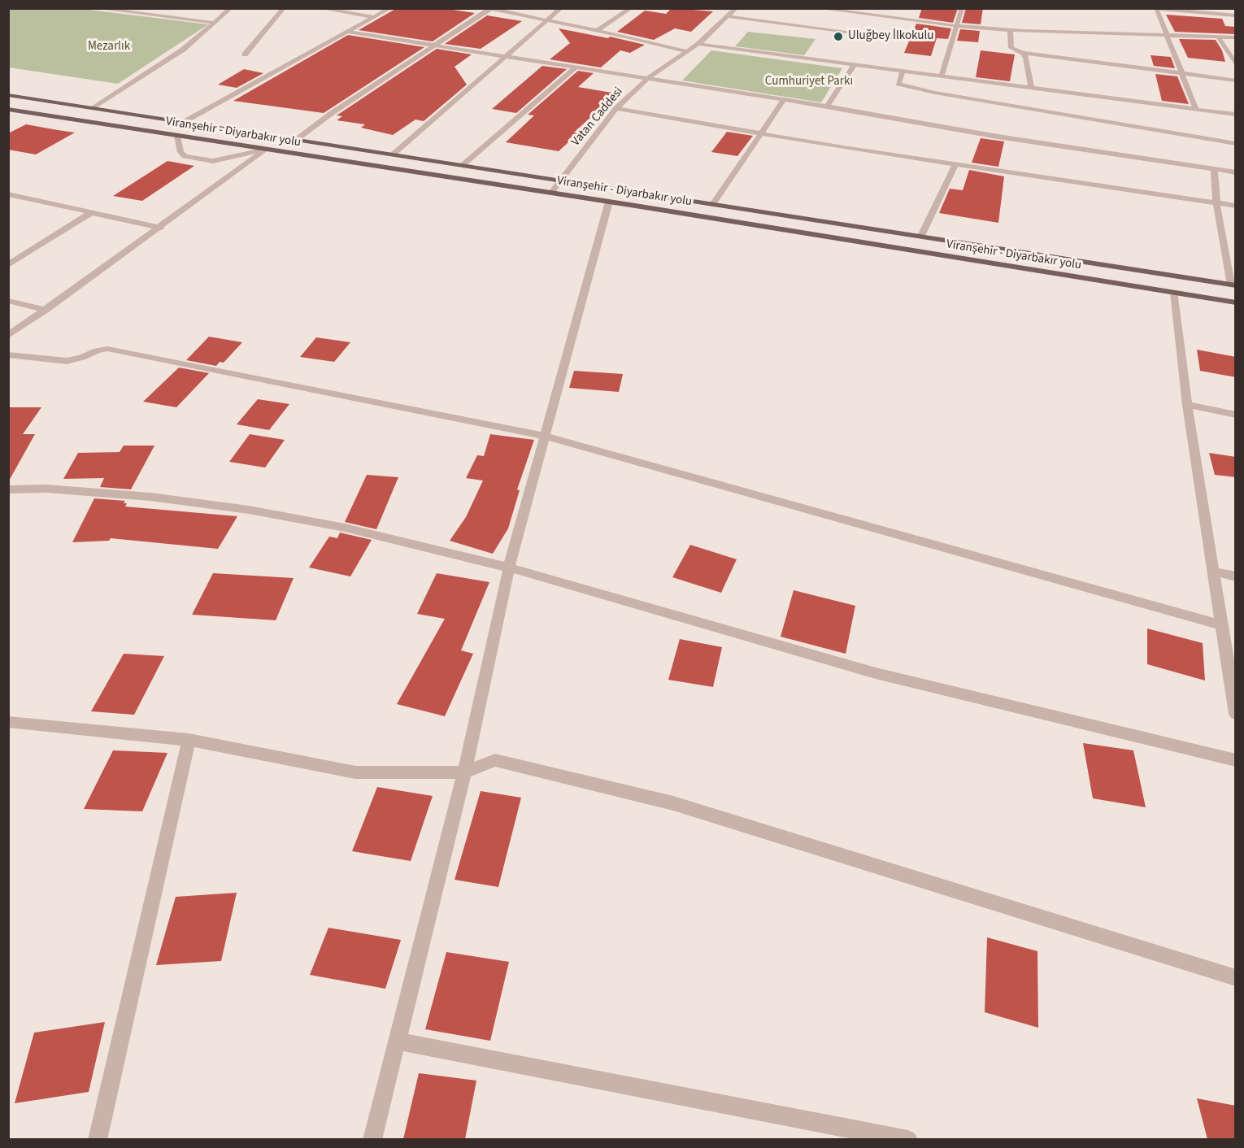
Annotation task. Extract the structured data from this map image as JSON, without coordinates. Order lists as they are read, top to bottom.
{
  "streets": {
    "main road": ["Viranşehir - Diyarbakır yolu"],
    "street": ["Vatan Caddesi"]
  },
  "crossings": [
    ["Vatan Caddesi", "Viranşehir - Diyarbakır yolu"]
  ],
  "parks": ["Mezarlık", "Cumhuriyet Parkı"],
  "places": ["Uluğbey İlkokulu"]
}
